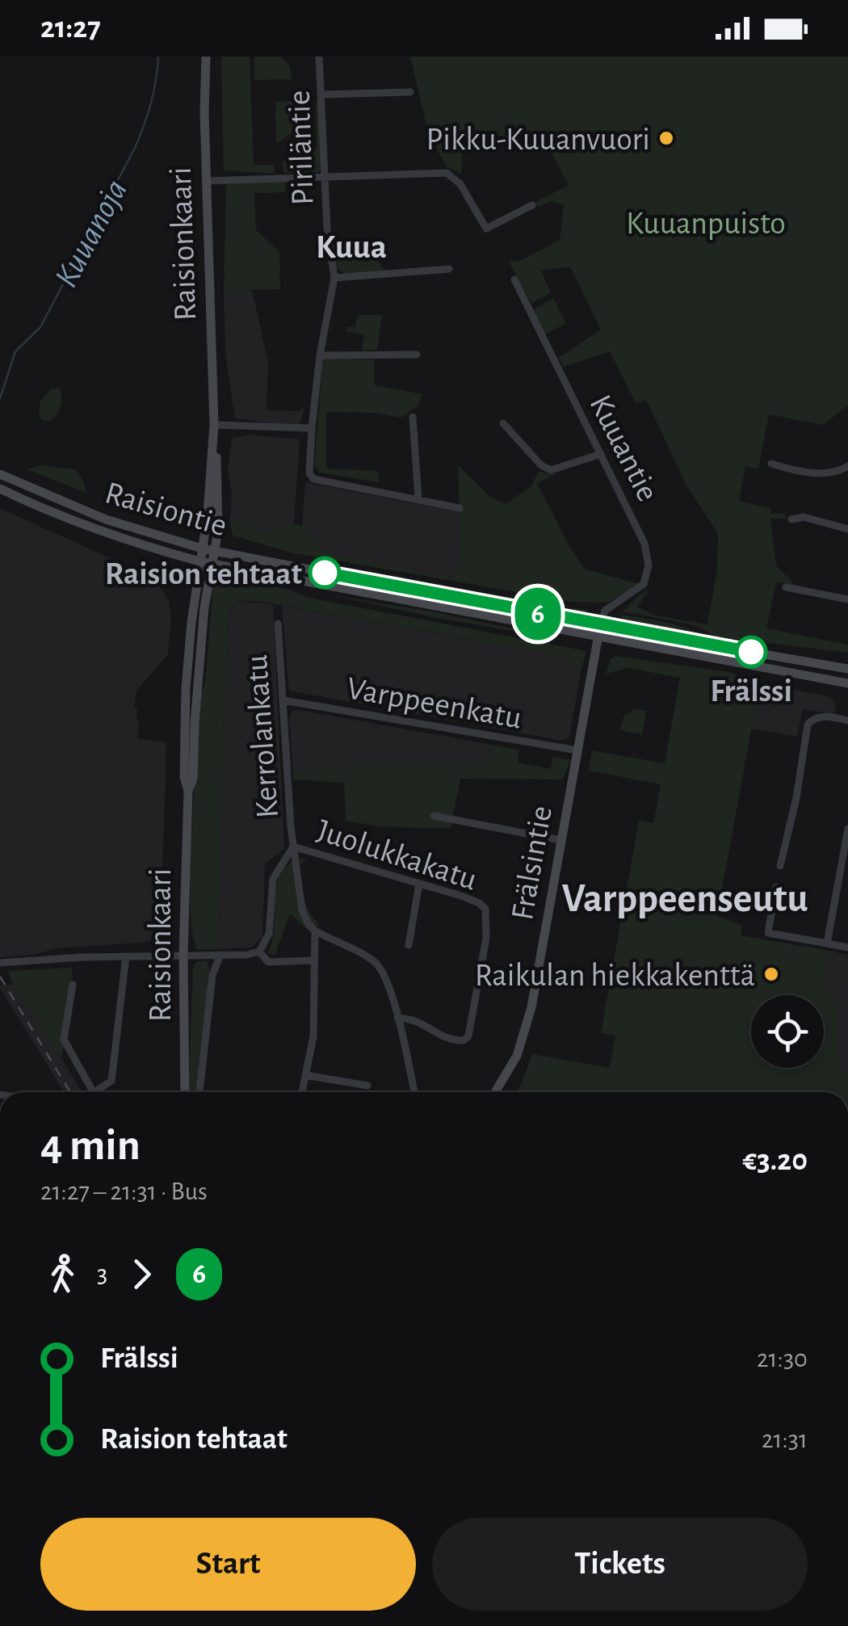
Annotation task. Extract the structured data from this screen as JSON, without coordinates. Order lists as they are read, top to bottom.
{
  "streets": {
    "main road": ["Raisionkaari", "Raisiontie", "Frälsintie"],
    "street": [
      "Piriläntie",
      "Kuuantie",
      "Varppeenkatu",
      "Kerrolankatu",
      "Juolukkakatu"
    ]
  },
  "crossings": [
    ["Raisionkaari", "Raisiontie"],
    ["Kuuantie", "Raisiontie"],
    ["Kuuantie", "Frälsintie"],
    ["Raisiontie", "Frälsintie"],
    ["Varppeenkatu", "Kerrolankatu"],
    ["Varppeenkatu", "Frälsintie"],
    ["Kerrolankatu", "Juolukkakatu"]
  ],
  "districts": ["Kuua", "Varppeenseutu"],
  "water": ["Kuuanoja"],
  "parks": ["Kuuanpuisto"],
  "places": [
    "Pikku-Kuuanvuori",
    "Raision tehtaat",
    "Frälssi",
    "Raikulan hiekkakenttä"
  ],
  "lines": ["bus line 6"],
  "page": {
    "status": "21:27",
    "on_map": "6",
    "heading": ["4 min", "21:27 – 21:31 · Bus", "€3.20"],
    "legs": ["3", "6"],
    "list": [
      {
        "name": "Frälssi",
        "value": "21:30"
      },
      {
        "name": "Raision tehtaat",
        "value": "21:31"
      }
    ],
    "buttons": ["Start", "Tickets"]
  }
}
